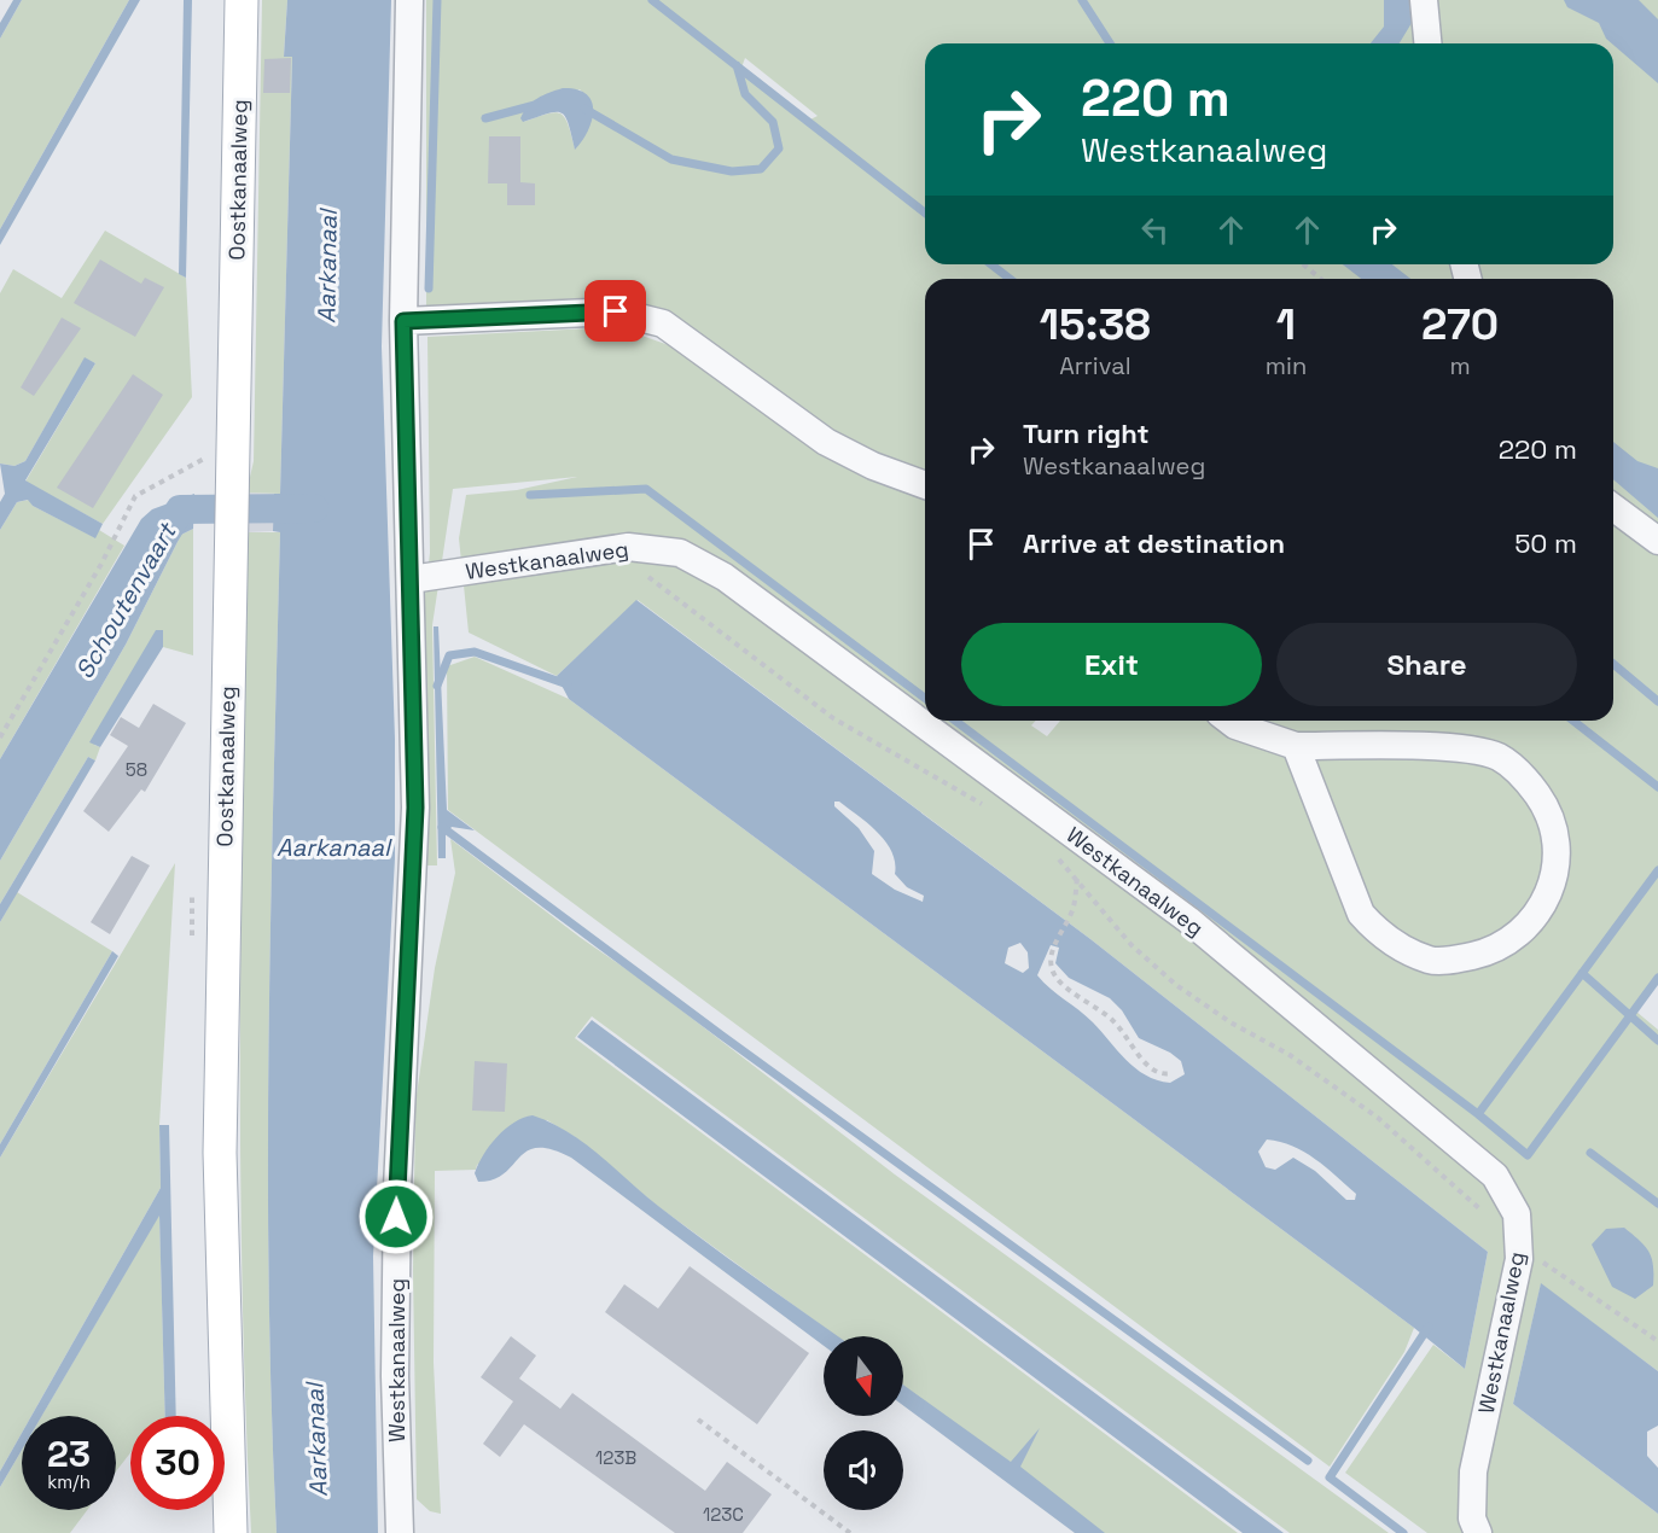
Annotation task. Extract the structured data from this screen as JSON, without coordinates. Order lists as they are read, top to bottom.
{
  "streets": {
    "main road": ["Oostkanaalweg"],
    "street": ["Westkanaalweg"]
  },
  "water": ["Aarkanaal", "Schoutenvaart"],
  "house_numbers": ["58", "123B", "123C"],
  "north": "bottom",
  "page": {
    "turn": ["220 m", "Westkanaalweg"],
    "eta": [
      "15:38",
      "Arrival",
      "1",
      "min",
      "270",
      "m"
    ],
    "list": [
      {
        "name": "Turn right",
        "note": "Westkanaalweg",
        "value": "220 m"
      },
      {
        "name": "Arrive at destination",
        "value": "50 m"
      }
    ],
    "buttons": ["Exit", "Share"],
    "speed": "23 km/h",
    "limit": "30"
  }
}
